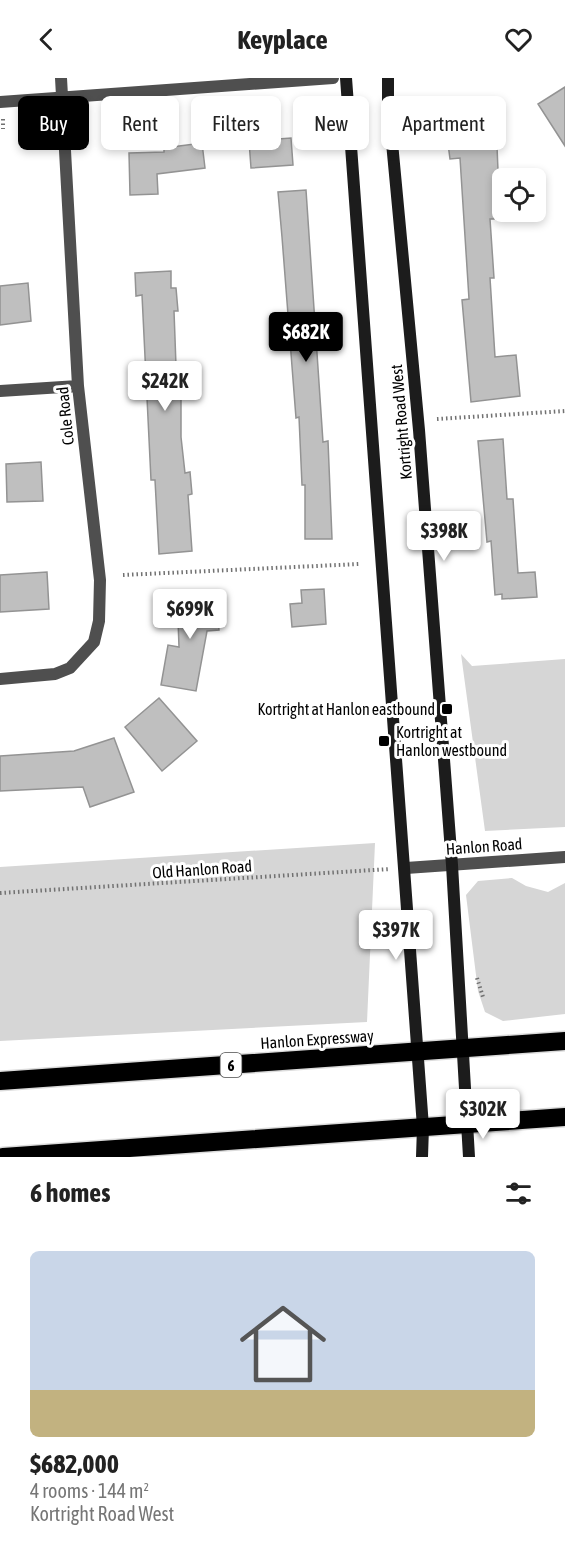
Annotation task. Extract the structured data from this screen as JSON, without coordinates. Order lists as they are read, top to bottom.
{
  "streets": {
    "highway": ["Hanlon Expressway", "6"],
    "street": ["Cole Road", "Kortright Road West", "Hanlon Road"],
    "path": ["Old Hanlon Road"]
  },
  "crossings": [
    ["Kortright Road West", "Hanlon Road"],
    ["Kortright Road West", "Old Hanlon Road"],
    ["Kortright Road West", "Hanlon Expressway"],
    ["Hanlon Road", "Old Hanlon Road"]
  ],
  "places": {
    "transit": ["Kortright at Hanlon eastbound", "Kortright at Hanlon westbound"]
  },
  "page": {
    "header": "Keyplace",
    "chip": [
      "Buy",
      "Rent",
      "Filters",
      "New",
      "Apartment"
    ],
    "price": [
      "$682K",
      "$242K",
      "$398K",
      "$699K",
      "$397K",
      "$302K"
    ],
    "heading": "6 homes",
    "list": [
      {
        "name": "$682,000",
        "note": "4 rooms · 144 m² · Kortright Road West"
      }
    ]
  }
}
